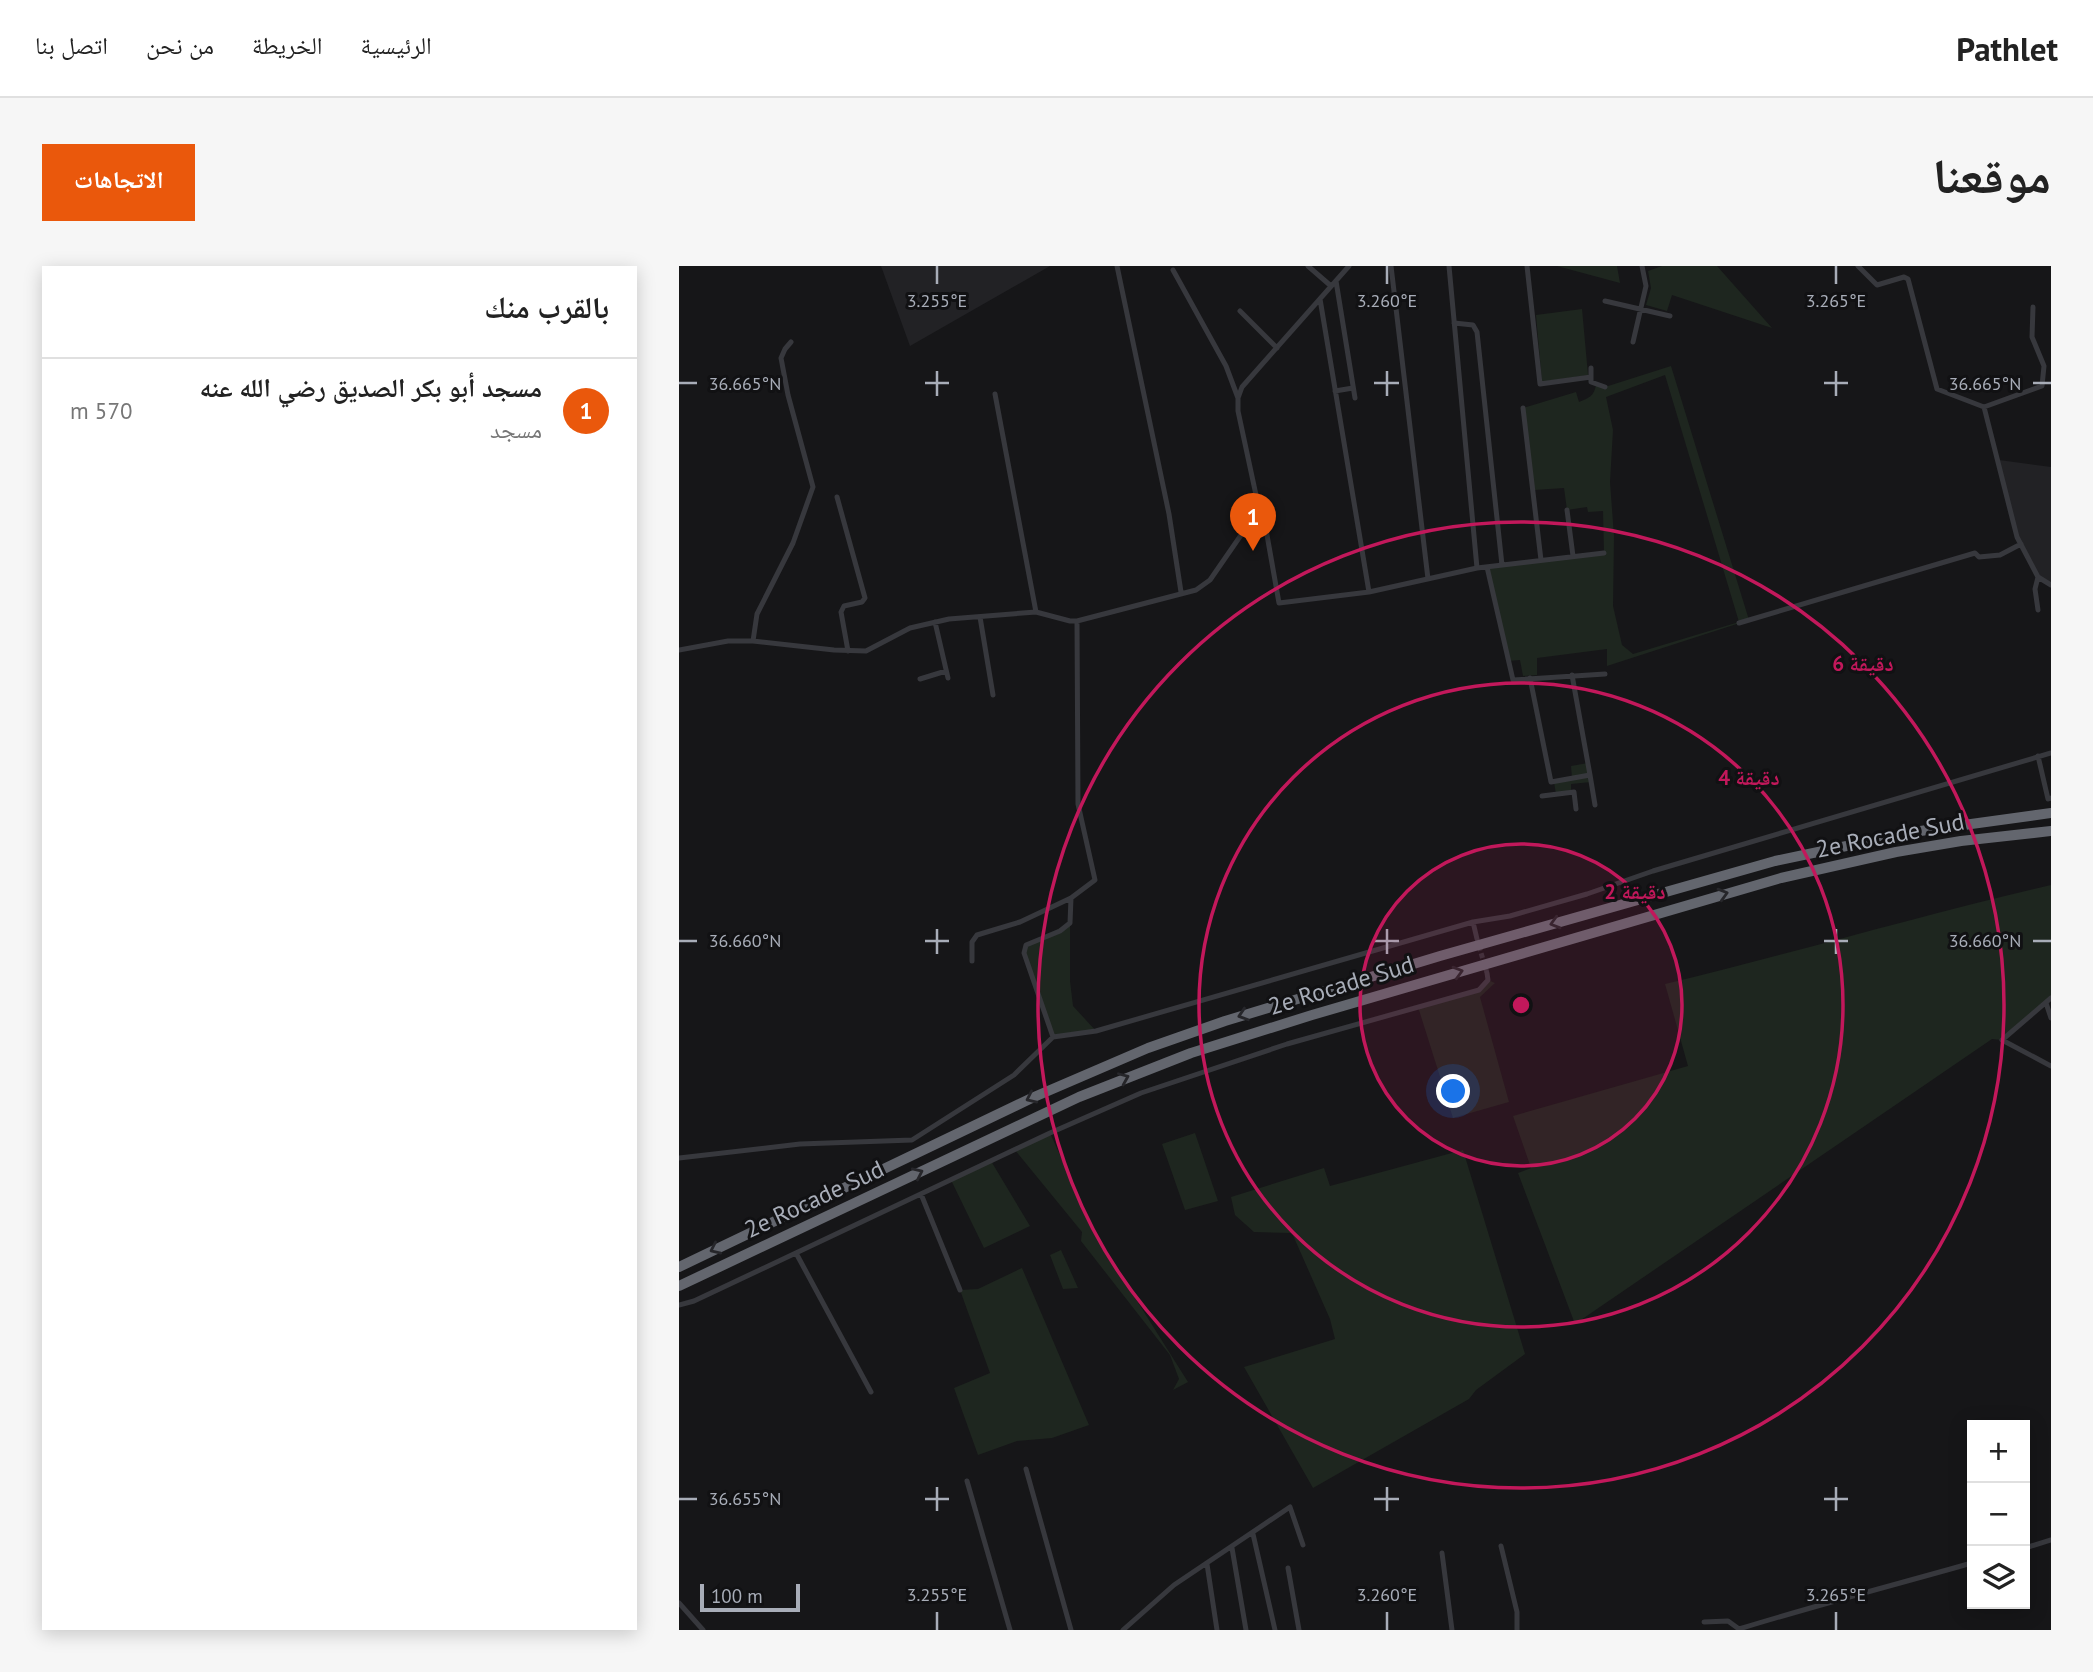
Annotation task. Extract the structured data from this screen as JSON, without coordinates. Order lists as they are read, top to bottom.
{
  "streets": {
    "highway": ["2e Rocade Sud"]
  },
  "scale_bar": "100 m",
  "page": {
    "header": "Pathlet",
    "nav": [
      "الرئيسية",
      "الخريطة",
      "من نحن",
      "اتصل بنا"
    ],
    "title": "موقعنا",
    "buttons": "الاتجاهات",
    "heading": "بالقرب منك",
    "list": [
      {
        "mark": "1",
        "name": "مسجد أبو بكر الصديق رضي الله عنه",
        "note": "مسجد",
        "value": "570 m"
      }
    ],
    "pins": "1",
    "map_buttons": ["+", "−"],
    "scale": "100 m"
  },
  "coordinates": [
    "3.255°E",
    "3.260°E",
    "3.265°E",
    "36.665°N",
    "36.660°N",
    "36.655°N"
  ],
  "rings": ["6 دقيقة", "4 دقيقة", "2 دقيقة"]
}
